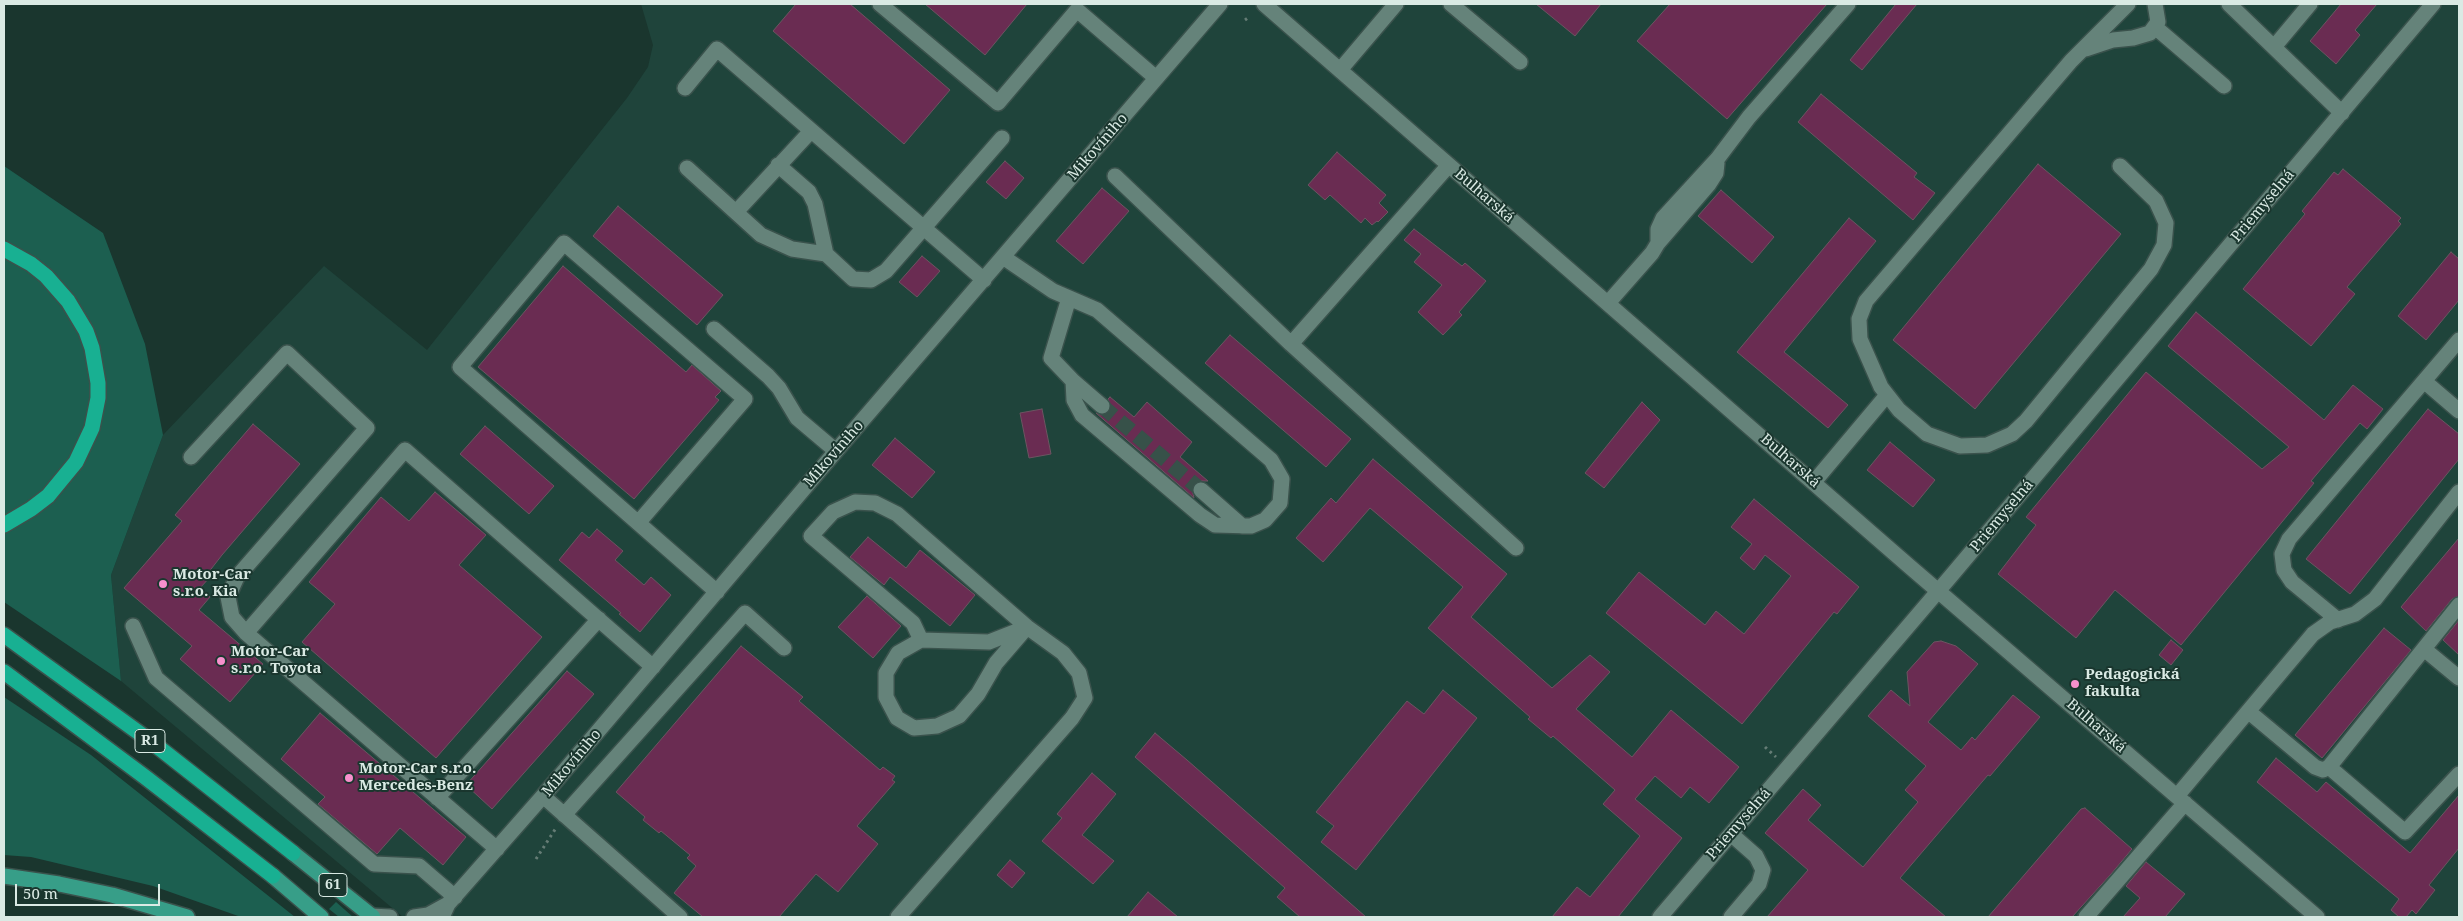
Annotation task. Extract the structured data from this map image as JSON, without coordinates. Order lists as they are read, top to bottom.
{
  "streets": {
    "highway": ["R1"],
    "main road": ["61"],
    "street": ["Mikovíniho", "Bulharská", "Priemyselná"]
  },
  "crossings": [
    ["Bulharská", "Priemyselná"],
    ["R1", "61"]
  ],
  "places": [
    "Motor-Car s.r.o. Kia",
    "Motor-Car s.r.o. Toyota",
    "Pedagogická fakulta",
    "Motor-Car s.r.o. Mercedes-Benz"
  ],
  "scale_bar": "50 m"
}
